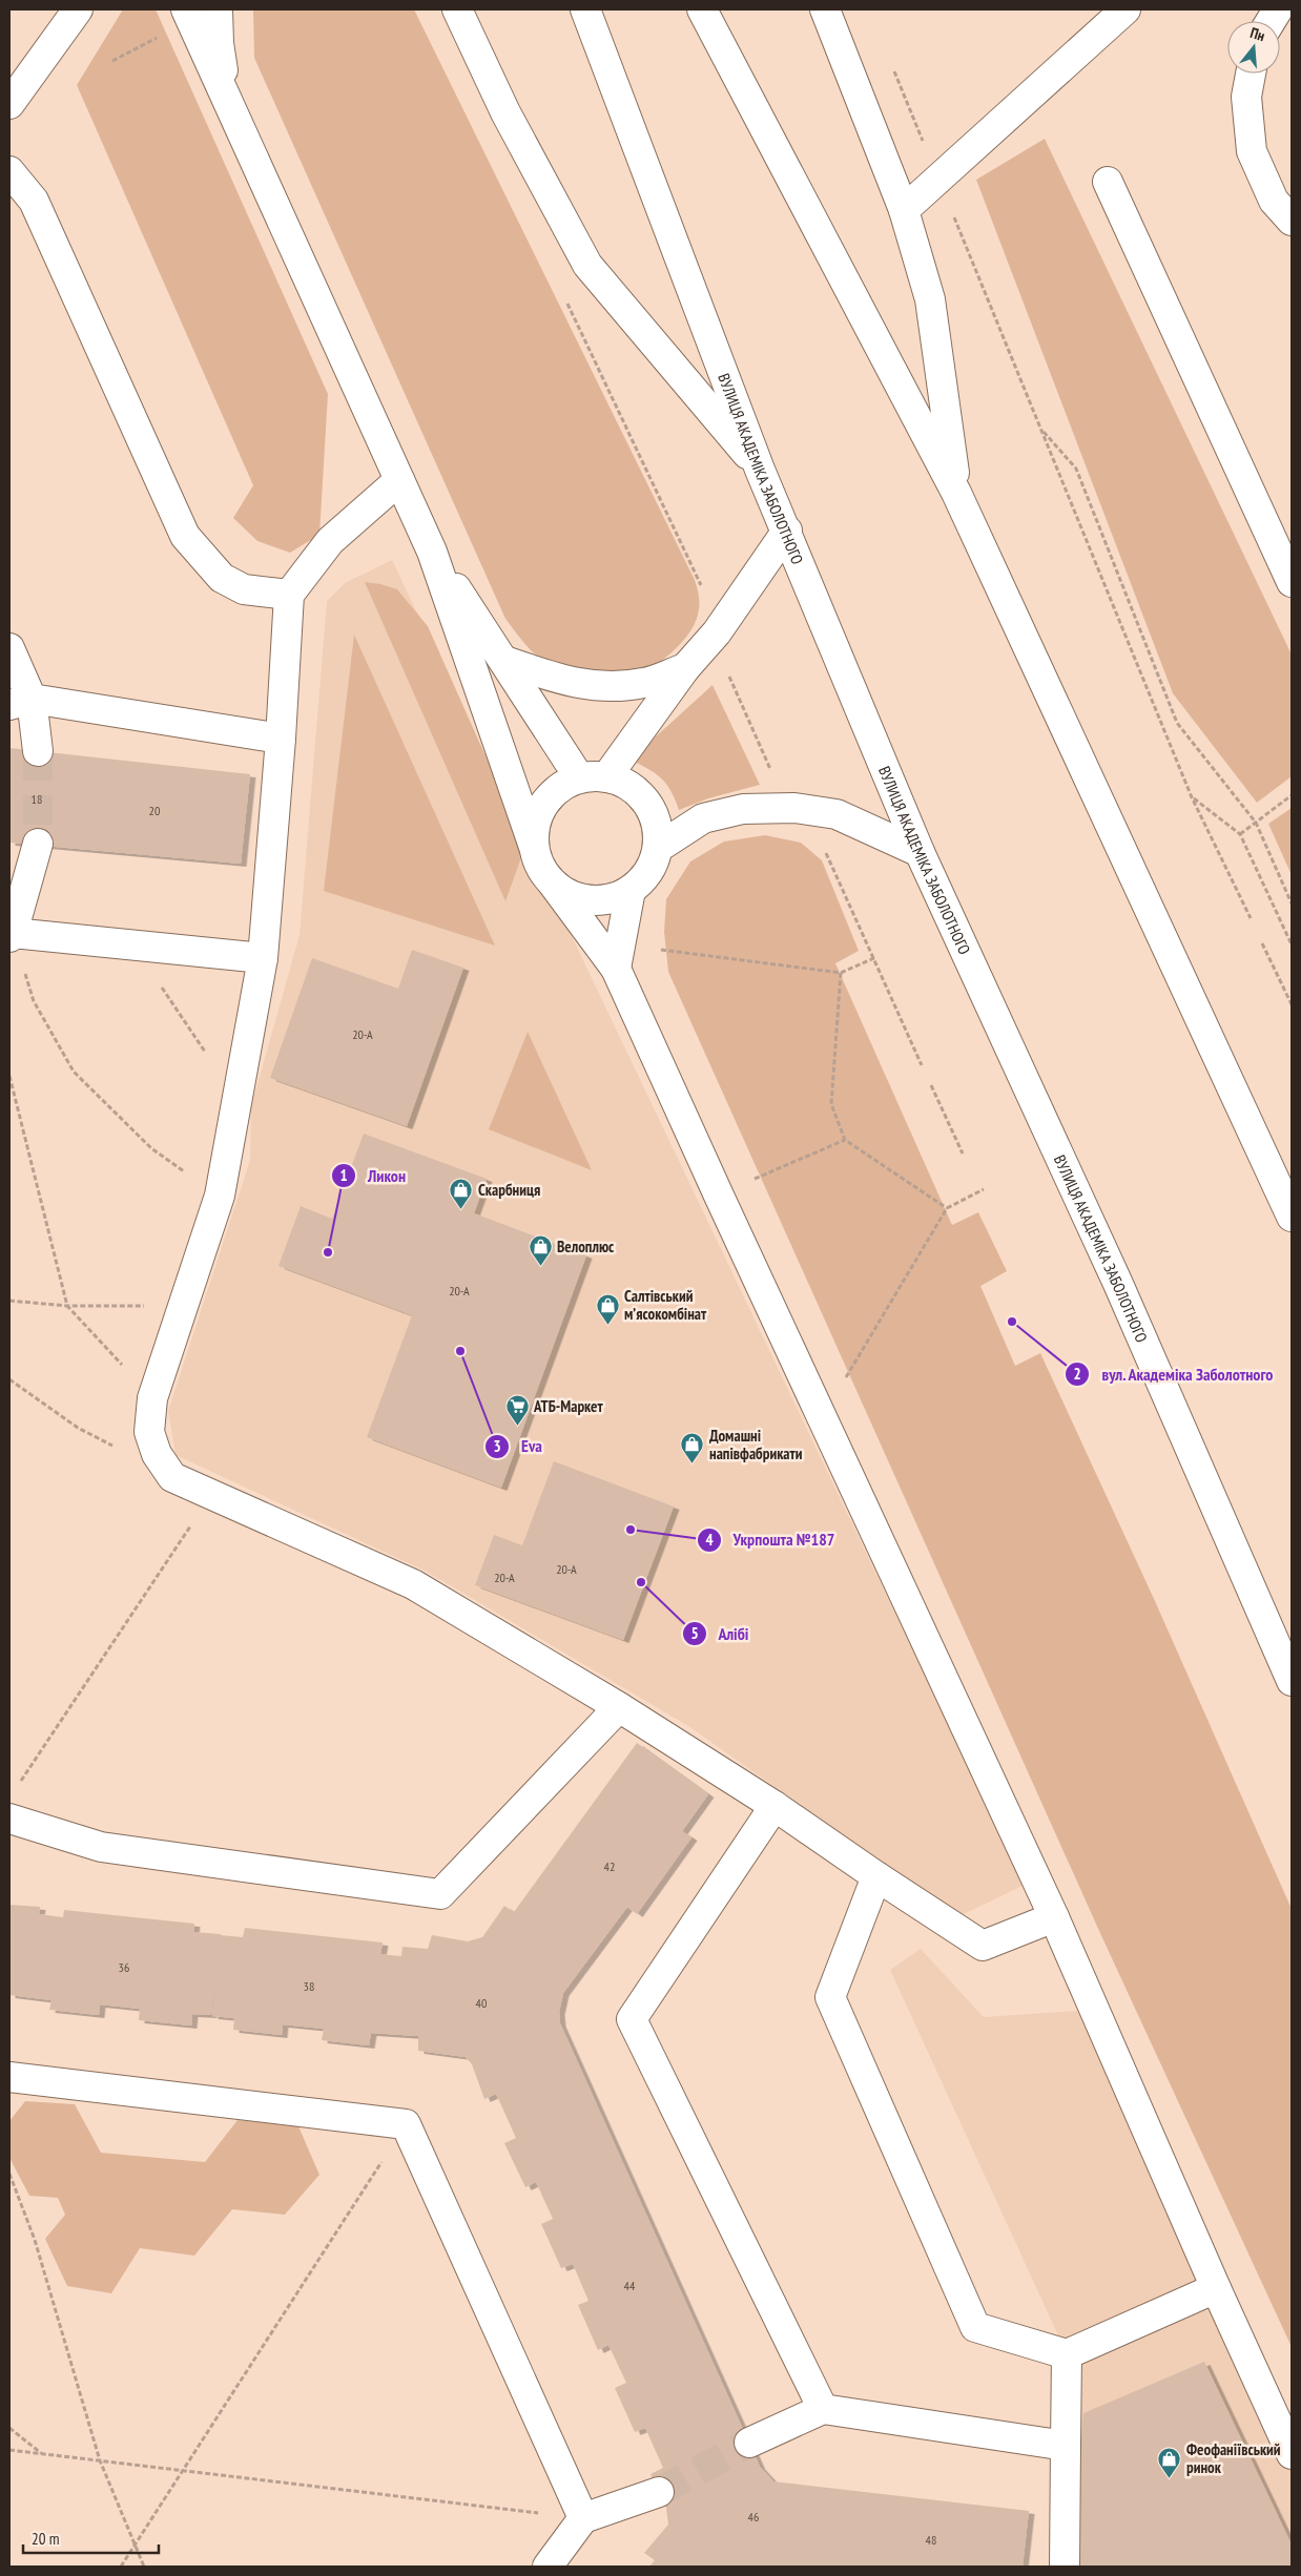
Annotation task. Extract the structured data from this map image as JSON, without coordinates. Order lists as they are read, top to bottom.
{
  "streets": {
    "main road": ["ВУЛИЦЯ АКАДЕМІКА ЗАБОЛОТНОГО"]
  },
  "places": {
    "shop": [
      "Скарбниця",
      "Велоплюс",
      "Салтівський мʼясокомбінат",
      "Домашні напівфабрикати",
      "Феофаніївський ринок"
    ],
    "other": [
      "Ликон",
      "вул. Академіка Заболотного",
      "Eva",
      "Укрпошта №187",
      "Алібі"
    ],
    "supermarket": ["АТБ-Маркет"]
  },
  "house_numbers": [
    "18",
    "20",
    "20-А",
    "20-А",
    "20-А",
    "20-А",
    "42",
    "36",
    "38",
    "40",
    "44",
    "46",
    "48"
  ],
  "scale_bar": "20 m",
  "north": "top"
}
